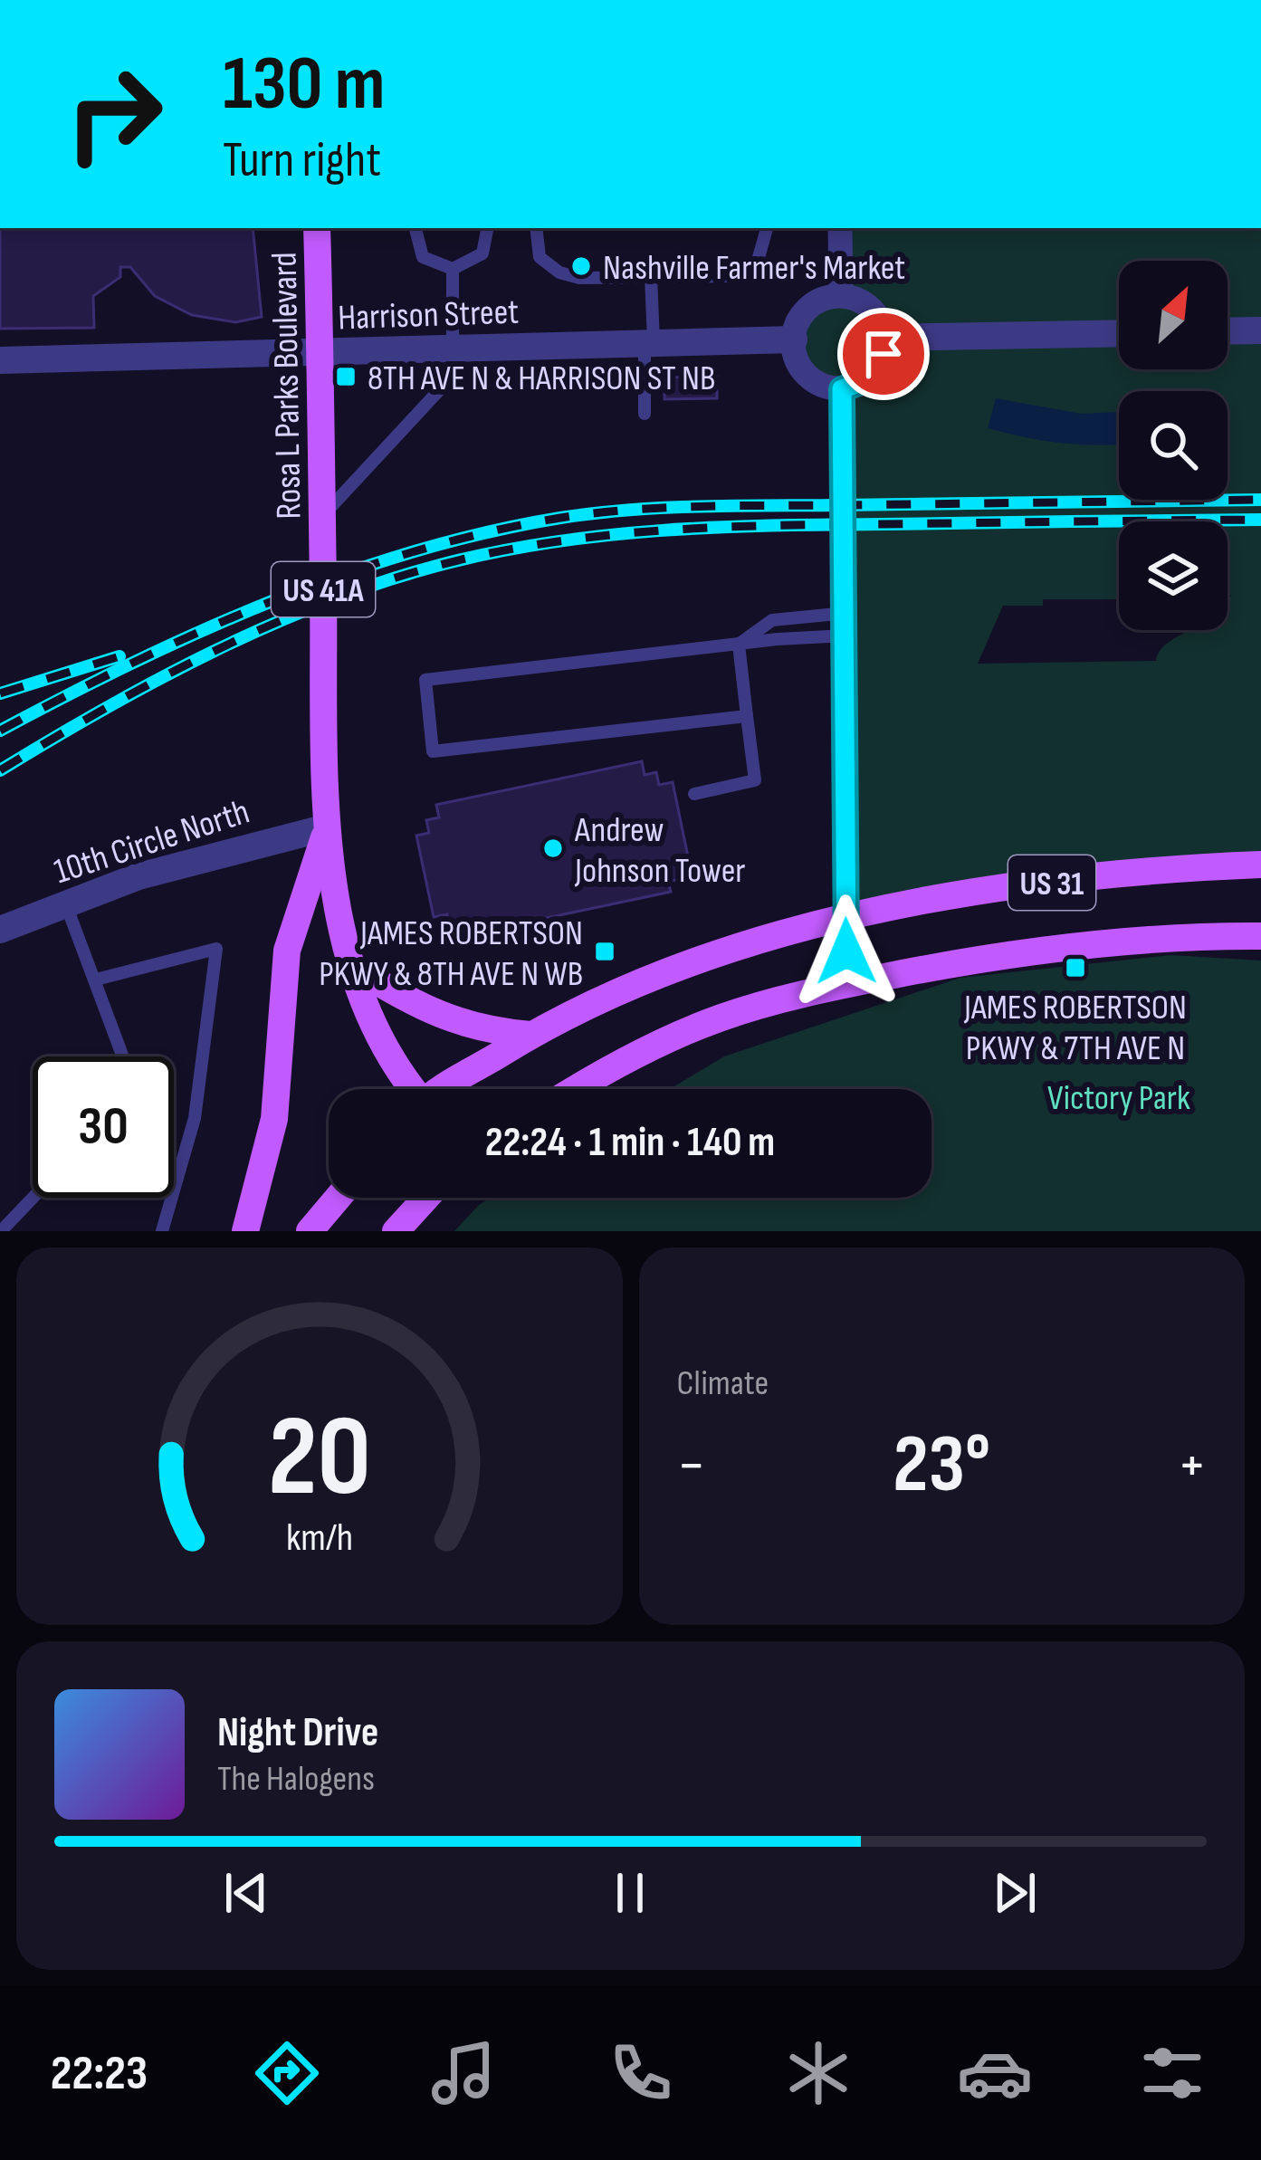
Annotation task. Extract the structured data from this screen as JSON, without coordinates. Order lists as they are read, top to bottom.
{
  "streets": {
    "main road": ["Rosa L Parks Boulevard", "US 41A", "US 31"],
    "street": ["Harrison Street", "10th Circle North"]
  },
  "crossings": [
    ["Harrison Street", "Rosa L Parks Boulevard"],
    ["Rosa L Parks Boulevard", "10th Circle North"]
  ],
  "parks": ["Victory Park"],
  "places": {
    "other": ["Nashville Farmer's Market", "Andrew Johnson Tower"],
    "transit": ["8TH AVE N & HARRISON ST NB", "JAMES ROBERTSON PKWY & 8TH AVE N WB", "JAMES ROBERTSON PKWY & 7TH AVE N"]
  },
  "north": "top right",
  "page": {
    "turn": ["130 m", "Turn right"],
    "limit": "30",
    "trip": "22:24 · 1 min · 140 m",
    "tile": "Climate",
    "heat": ["−", "23°", "+"],
    "song": ["Night Drive", "The Halogens"],
    "tabs": "22:23",
    "gauge": ["20", "km/h"]
  }
}
